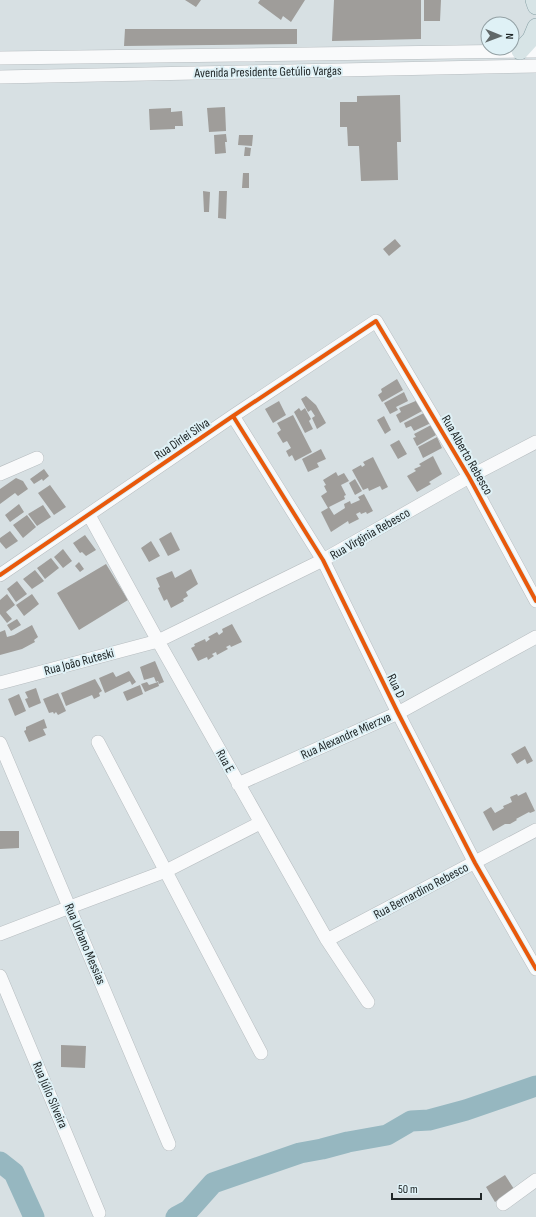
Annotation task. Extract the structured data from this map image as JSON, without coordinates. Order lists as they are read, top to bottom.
{
  "streets": {
    "street": [
      "Avenida Presidente Getúlio Vargas",
      "Rua Dirlei Silva",
      "Rua Alberto Rebesco",
      "Rua Virginia Rebesco",
      "Rua João Ruteski",
      "Rua D",
      "Rua Alexandre Mierzva",
      "Rua E",
      "Rua Bernardino Rebesco",
      "Rua Urbano Messias",
      "Rua Júlio Silveira"
    ]
  },
  "crossings": [
    ["Rua Dirlei Silva", "Rua Alberto Rebesco"],
    ["Rua Dirlei Silva", "Rua D"],
    ["Rua Dirlei Silva", "Rua E"],
    ["Rua Alberto Rebesco", "Rua Virginia Rebesco"],
    ["Rua Virginia Rebesco", "Rua João Ruteski"],
    ["Rua Virginia Rebesco", "Rua D"],
    ["Rua Virginia Rebesco", "Rua E"],
    ["Rua João Ruteski", "Rua E"],
    ["Rua D", "Rua Alexandre Mierzva"],
    ["Rua D", "Rua Bernardino Rebesco"],
    ["Rua Alexandre Mierzva", "Rua E"],
    ["Rua E", "Rua Bernardino Rebesco"]
  ],
  "scale_bar": "50 m",
  "north": "right"
}
